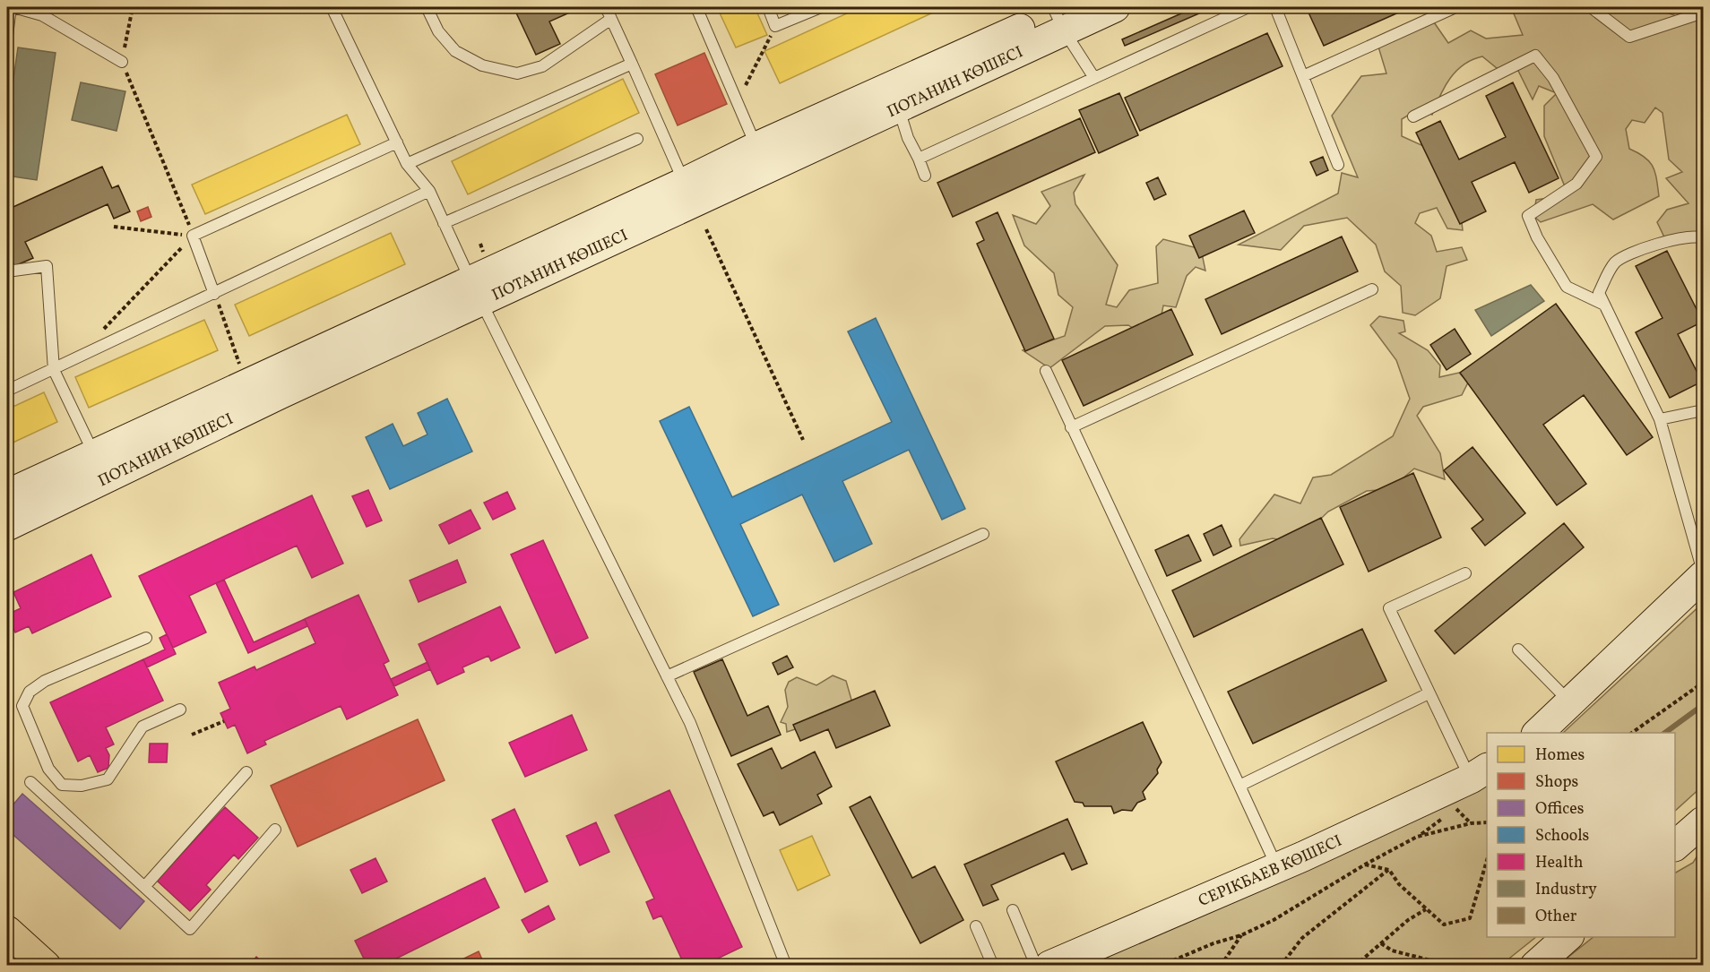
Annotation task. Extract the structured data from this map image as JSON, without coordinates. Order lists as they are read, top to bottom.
{
  "streets": {
    "main road": ["ПОТАНИН КӨШЕСІ", "СЕРІКБАЕВ КӨШЕСІ"]
  },
  "legend": [
    "Homes",
    "Shops",
    "Offices",
    "Schools",
    "Health",
    "Industry",
    "Other"
  ]
}
